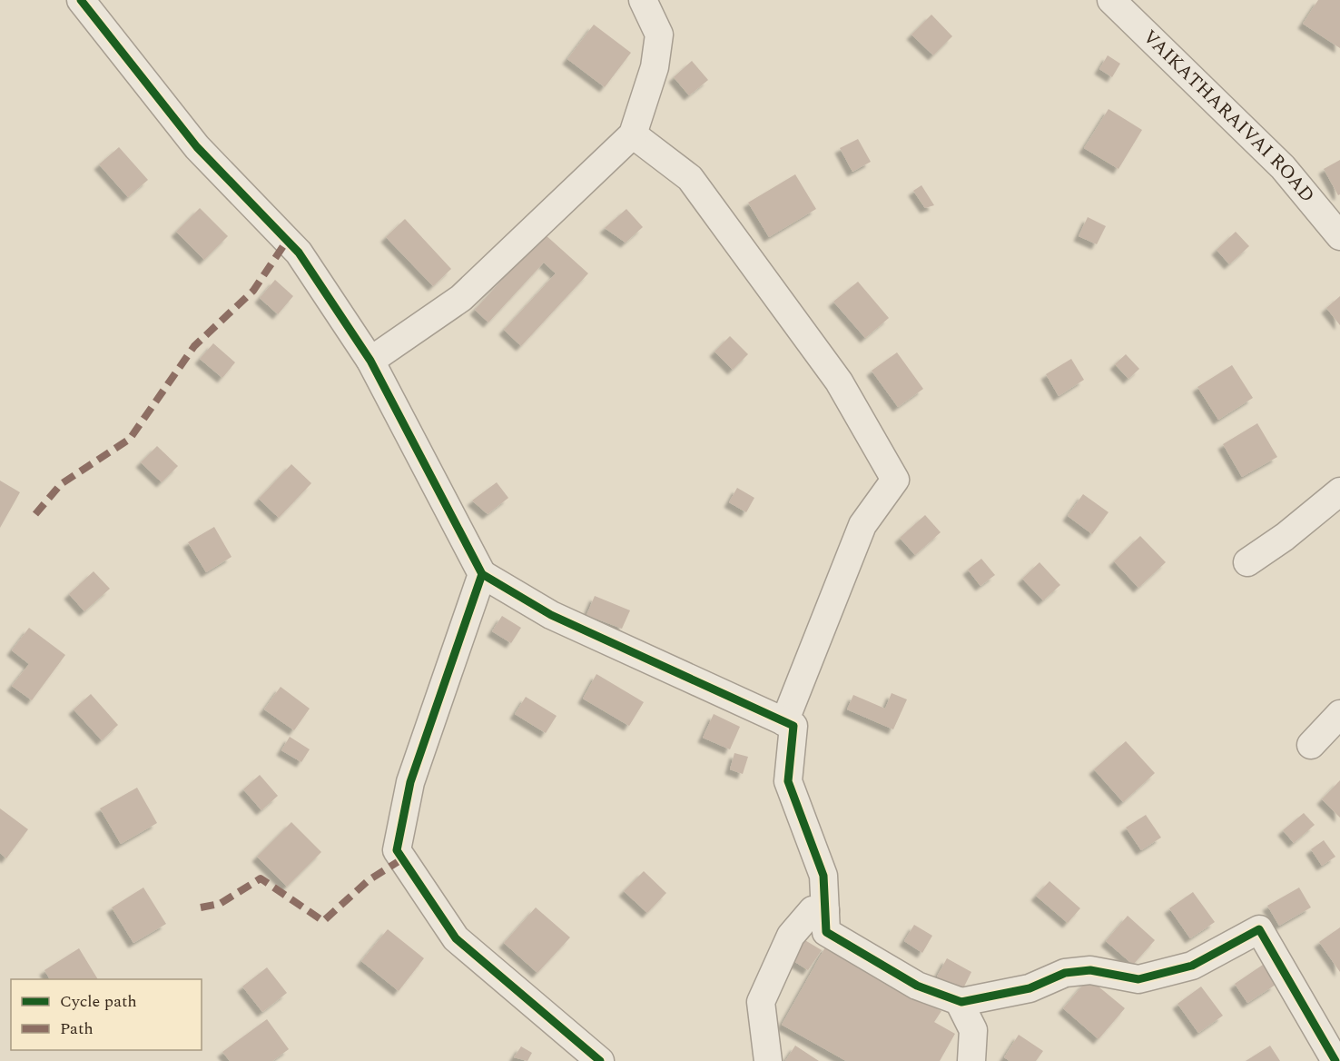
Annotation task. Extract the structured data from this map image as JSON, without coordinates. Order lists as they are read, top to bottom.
{
  "streets": {
    "street": ["VAIKATHARAIVAI ROAD"]
  },
  "legend": ["Cycle path", "Path"]
}
